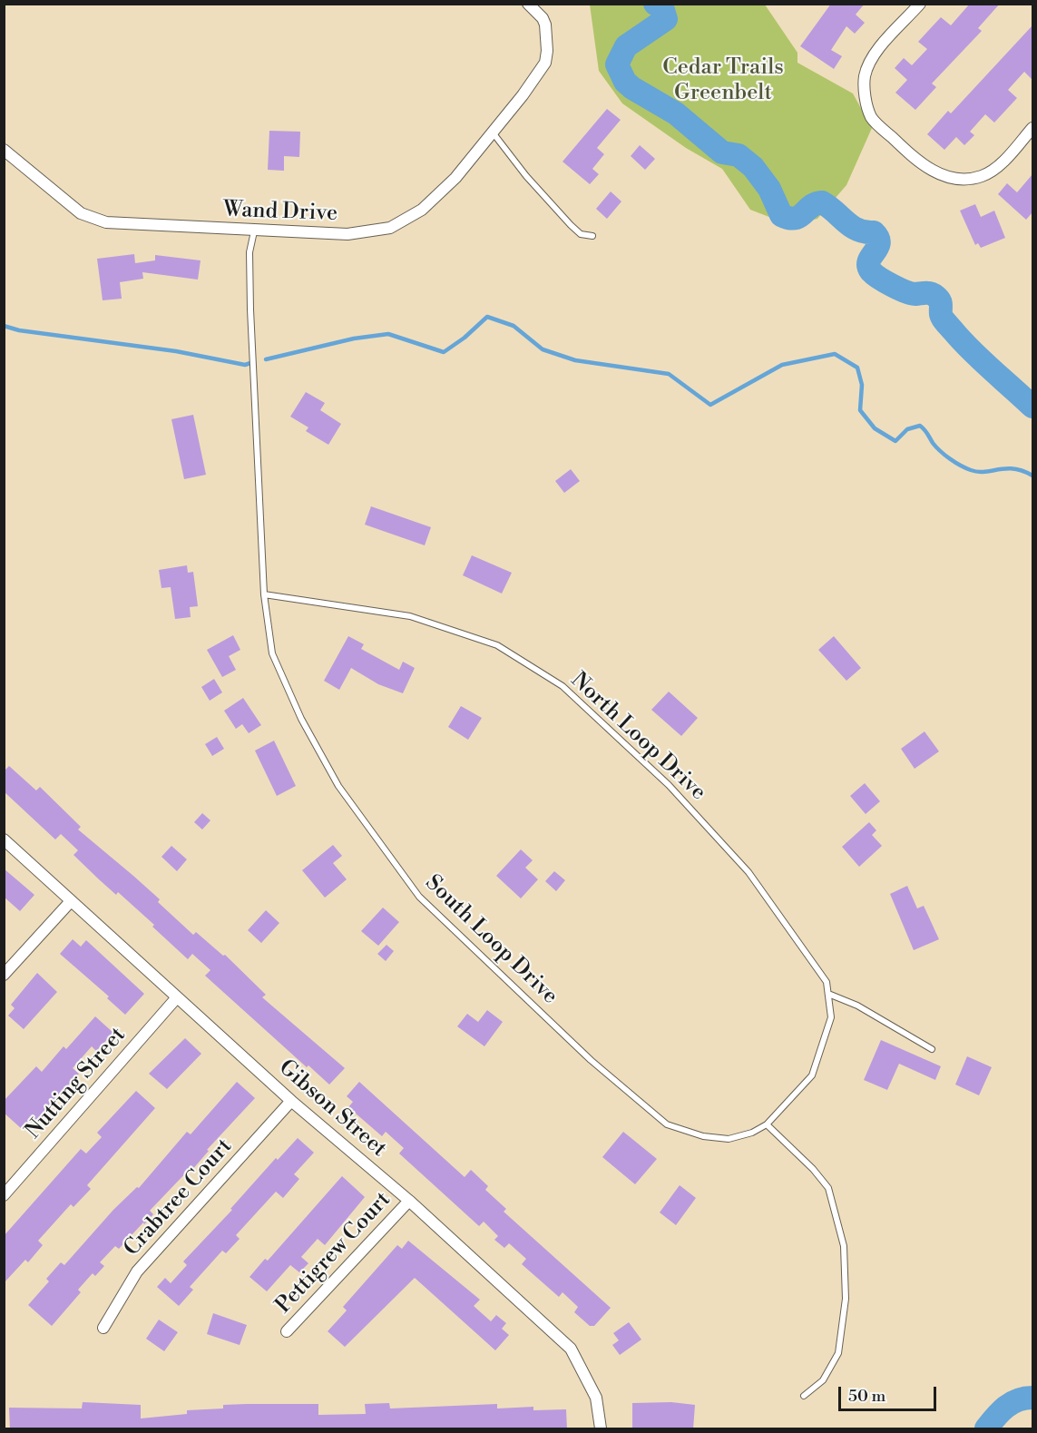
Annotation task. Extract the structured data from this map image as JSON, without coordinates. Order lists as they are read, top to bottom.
{
  "streets": {
    "street": [
      "Wand Drive",
      "Nutting Street",
      "Gibson Street",
      "Crabtree Court",
      "Pettigrew Court"
    ],
    "lane": ["North Loop Drive", "South Loop Drive"]
  },
  "crossings": [
    ["Wand Drive", "South Loop Drive"],
    ["North Loop Drive", "South Loop Drive"],
    ["Nutting Street", "Gibson Street"],
    ["Gibson Street", "Crabtree Court"],
    ["Gibson Street", "Pettigrew Court"]
  ],
  "parks": ["Cedar Trails Greenbelt"],
  "scale_bar": "50 m"
}
